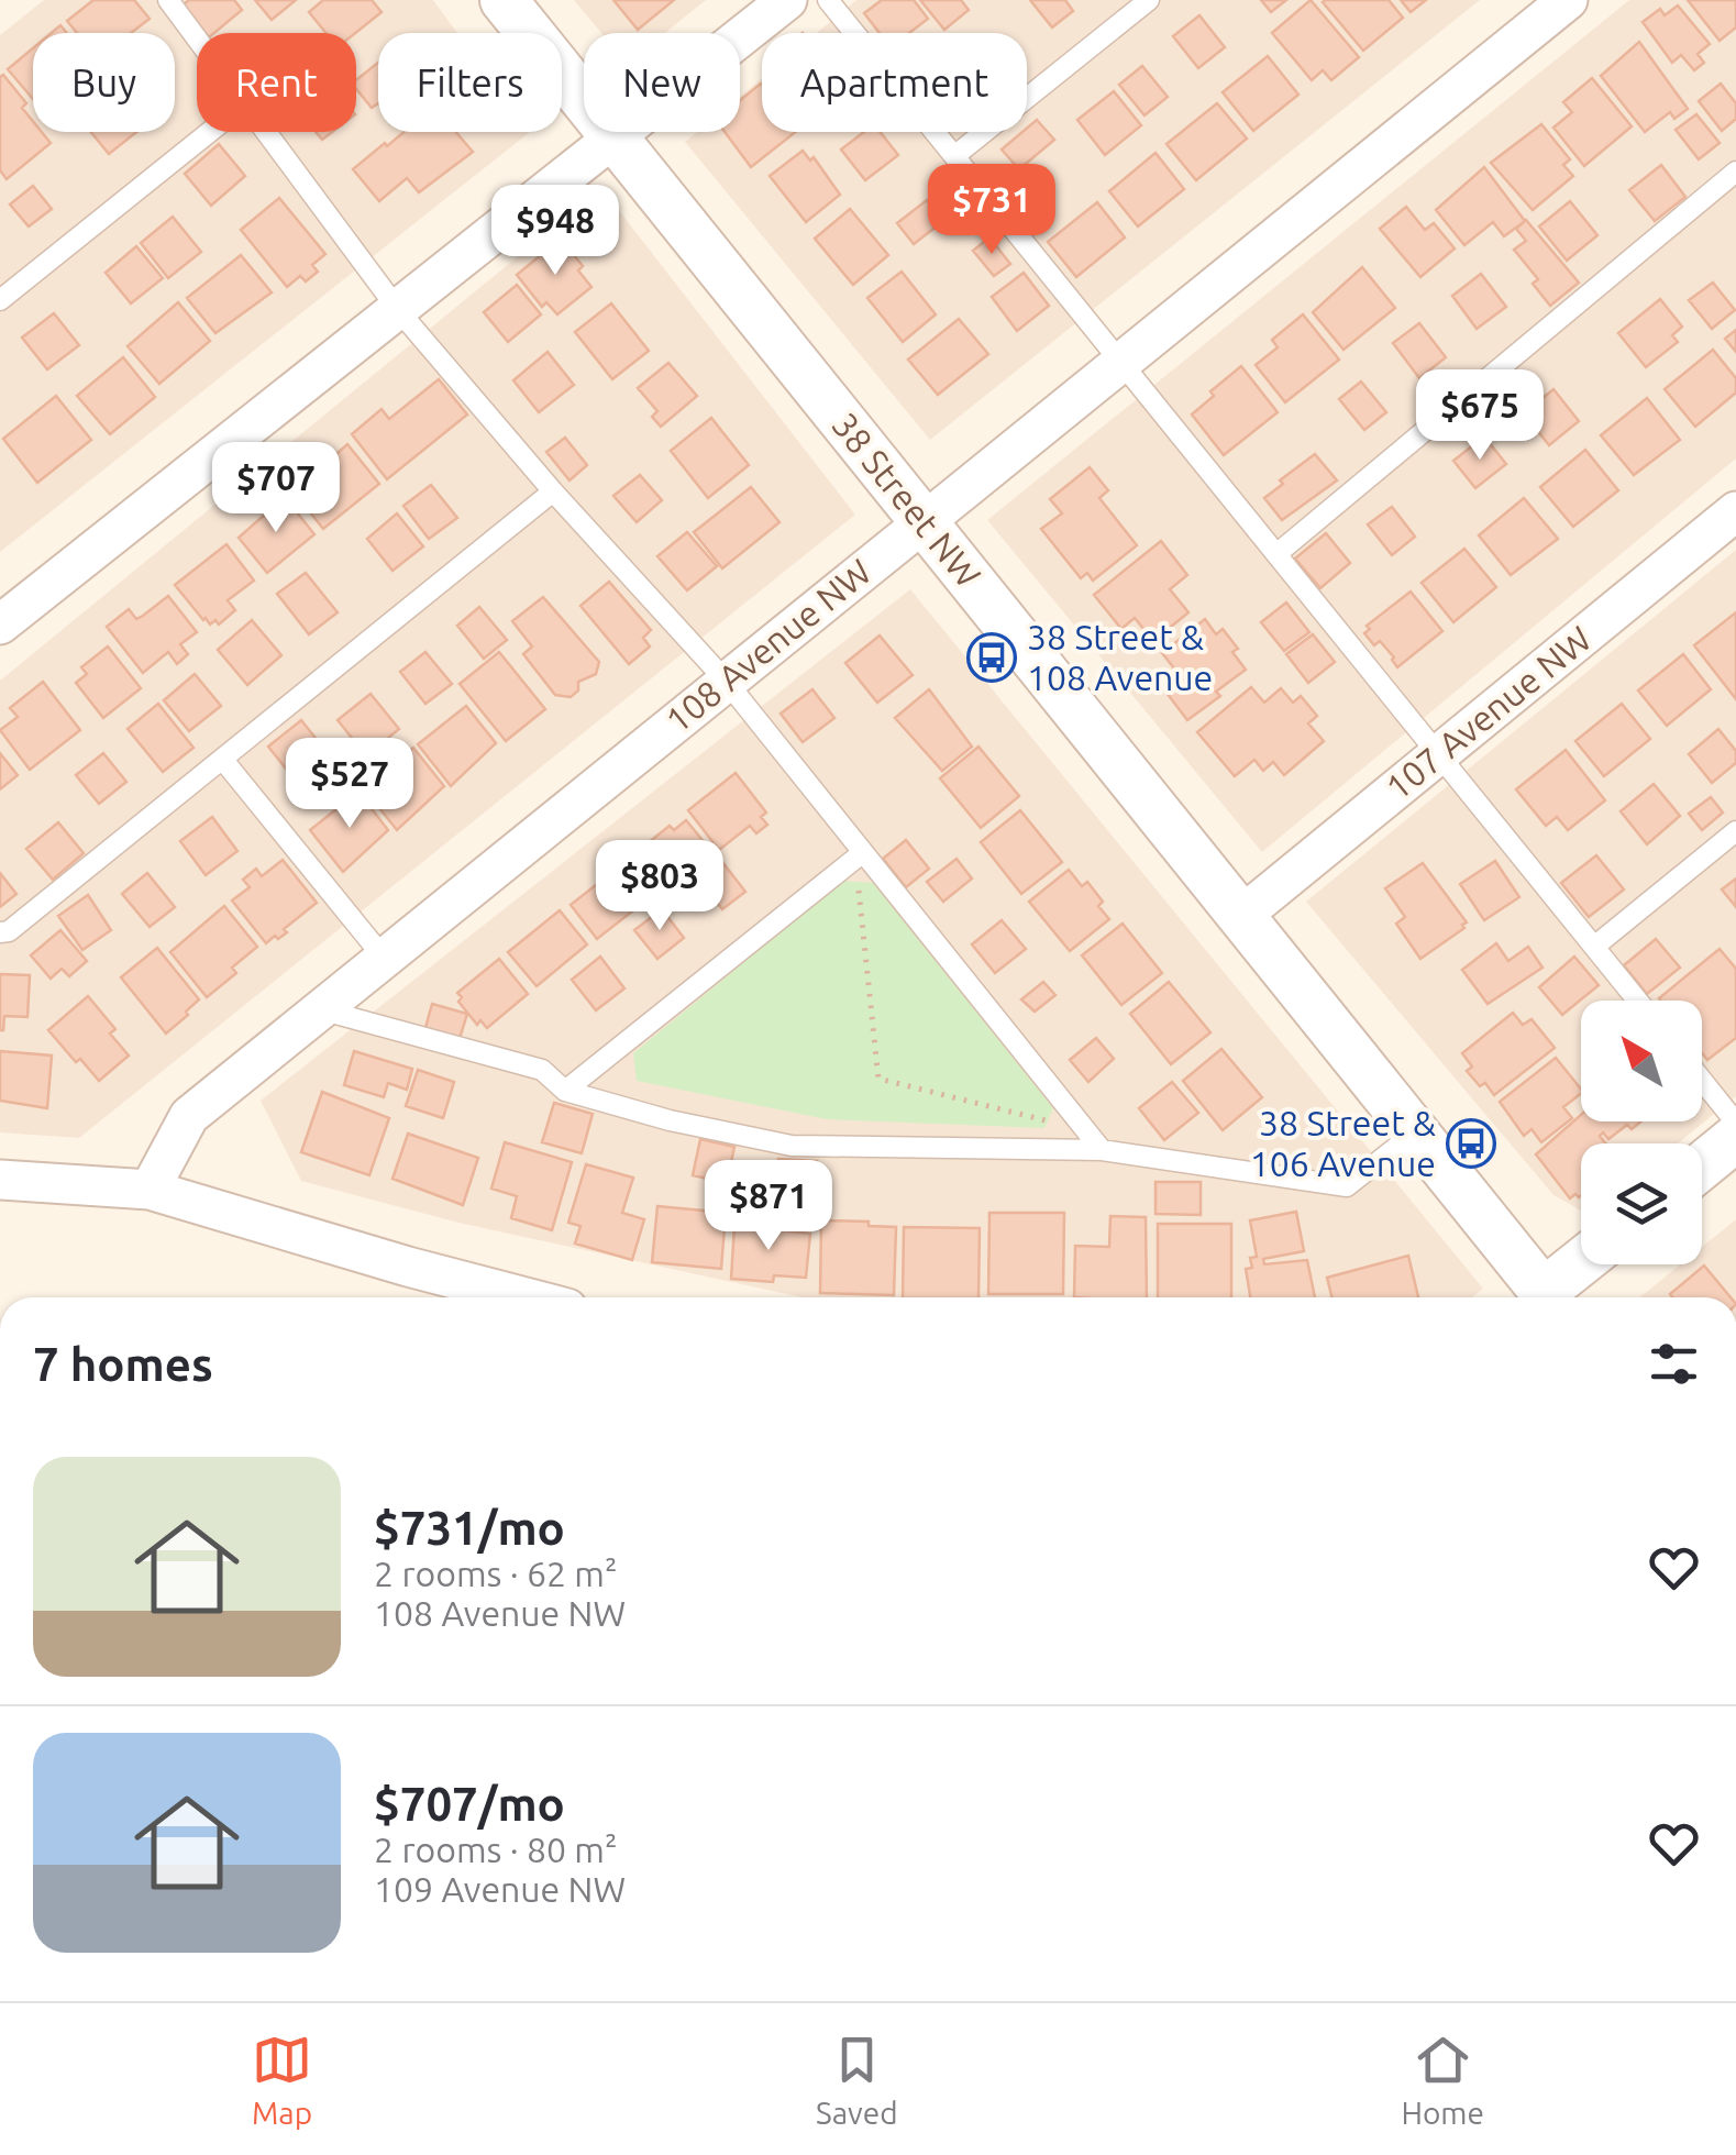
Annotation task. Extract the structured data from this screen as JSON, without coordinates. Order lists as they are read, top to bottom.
{
  "streets": {
    "street": ["38 Street NW", "108 Avenue NW", "107 Avenue NW"]
  },
  "crossings": [
    ["38 Street NW", "108 Avenue NW"],
    ["38 Street NW", "107 Avenue NW"]
  ],
  "places": {
    "bus stop": ["38 Street & 108 Avenue", "38 Street & 106 Avenue"]
  },
  "north": "top left",
  "page": {
    "chip": [
      "Buy",
      "Rent",
      "Filters",
      "New",
      "Apartment"
    ],
    "price": [
      "$731",
      "$948",
      "$675",
      "$707",
      "$527",
      "$803",
      "$871"
    ],
    "heading": "7 homes",
    "list": [
      {
        "name": "$731/mo",
        "note": "2 rooms · 62 m² · 108 Avenue NW"
      },
      {
        "name": "$707/mo",
        "note": "2 rooms · 80 m² · 109 Avenue NW"
      }
    ],
    "tabs": ["Map", "Saved", "Home"]
  }
}
